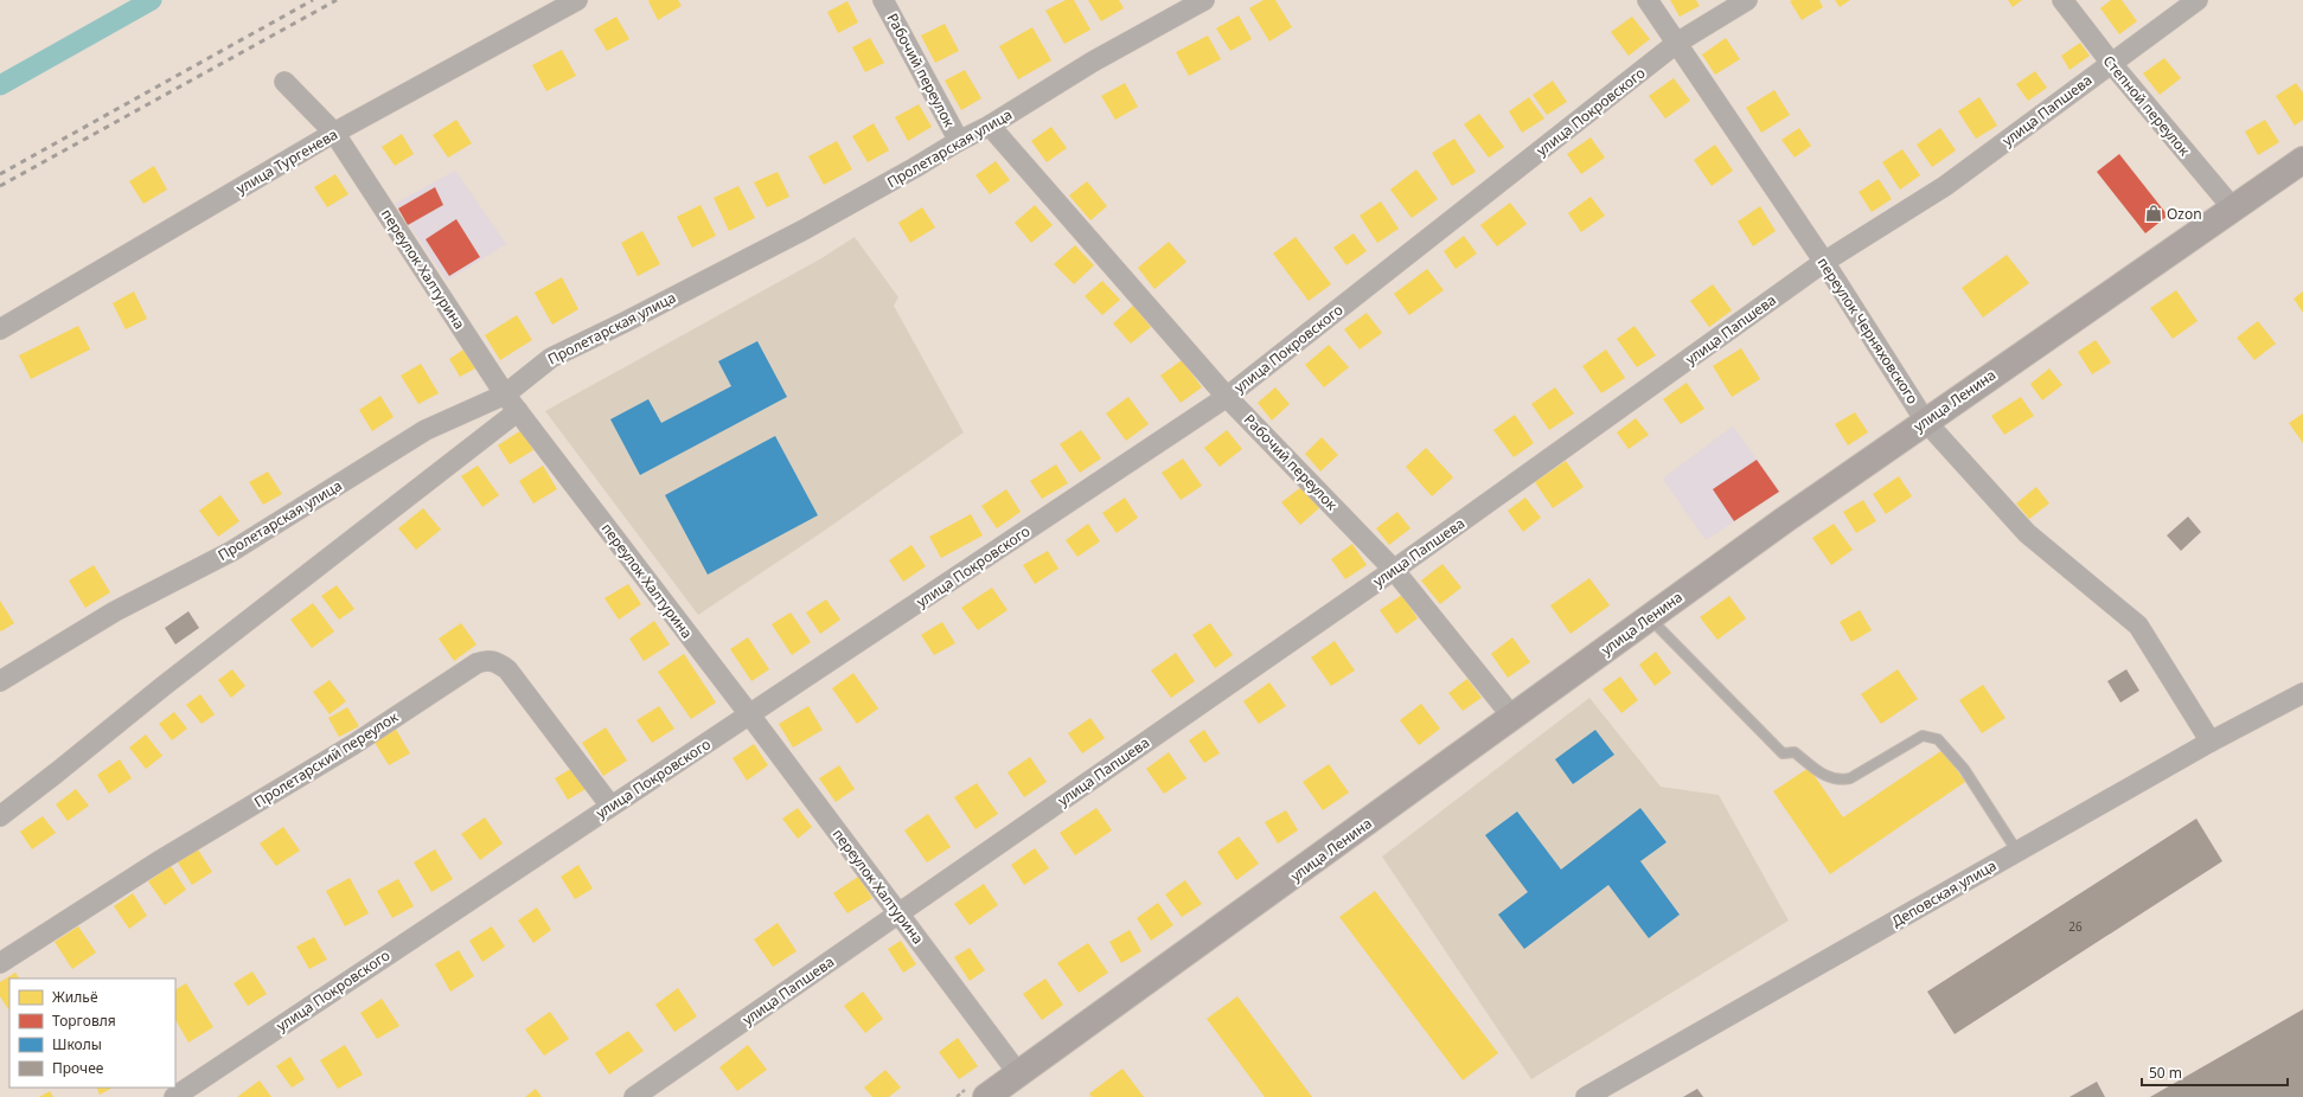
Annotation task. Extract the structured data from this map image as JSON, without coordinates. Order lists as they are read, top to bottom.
{
  "streets": {
    "main road": ["улица Ленина"],
    "street": [
      "Рабочий переулок",
      "Степной переулок",
      "улица Папшева",
      "улица Покровского",
      "Пролетарская улица",
      "улица Тургенева",
      "переулок Халтурина",
      "переулок Черняховского",
      "Пролетарский переулок",
      "Деповская улица"
    ]
  },
  "crossings": [
    ["Рабочий переулок", "улица Папшева"],
    ["Рабочий переулок", "улица Покровского"],
    ["Рабочий переулок", "Пролетарская улица"],
    ["Рабочий переулок", "улица Ленина"],
    ["Степной переулок", "улица Папшева"],
    ["Степной переулок", "улица Ленина"],
    ["улица Папшева", "переулок Халтурина"],
    ["улица Папшева", "переулок Черняховского"],
    ["улица Покровского", "переулок Халтурина"],
    ["улица Покровского", "переулок Черняховского"],
    ["улица Покровского", "Пролетарский переулок"],
    ["Пролетарская улица", "переулок Халтурина"],
    ["улица Тургенева", "переулок Халтурина"],
    ["переулок Халтурина", "улица Ленина"],
    ["переулок Черняховского", "улица Ленина"],
    ["переулок Черняховского", "Деповская улица"]
  ],
  "places": {
    "shop": ["Ozon"]
  },
  "house_numbers": ["26"],
  "legend": [
    "Жильё",
    "Торговля",
    "Школы",
    "Прочее"
  ],
  "scale_bar": "50 m"
}
